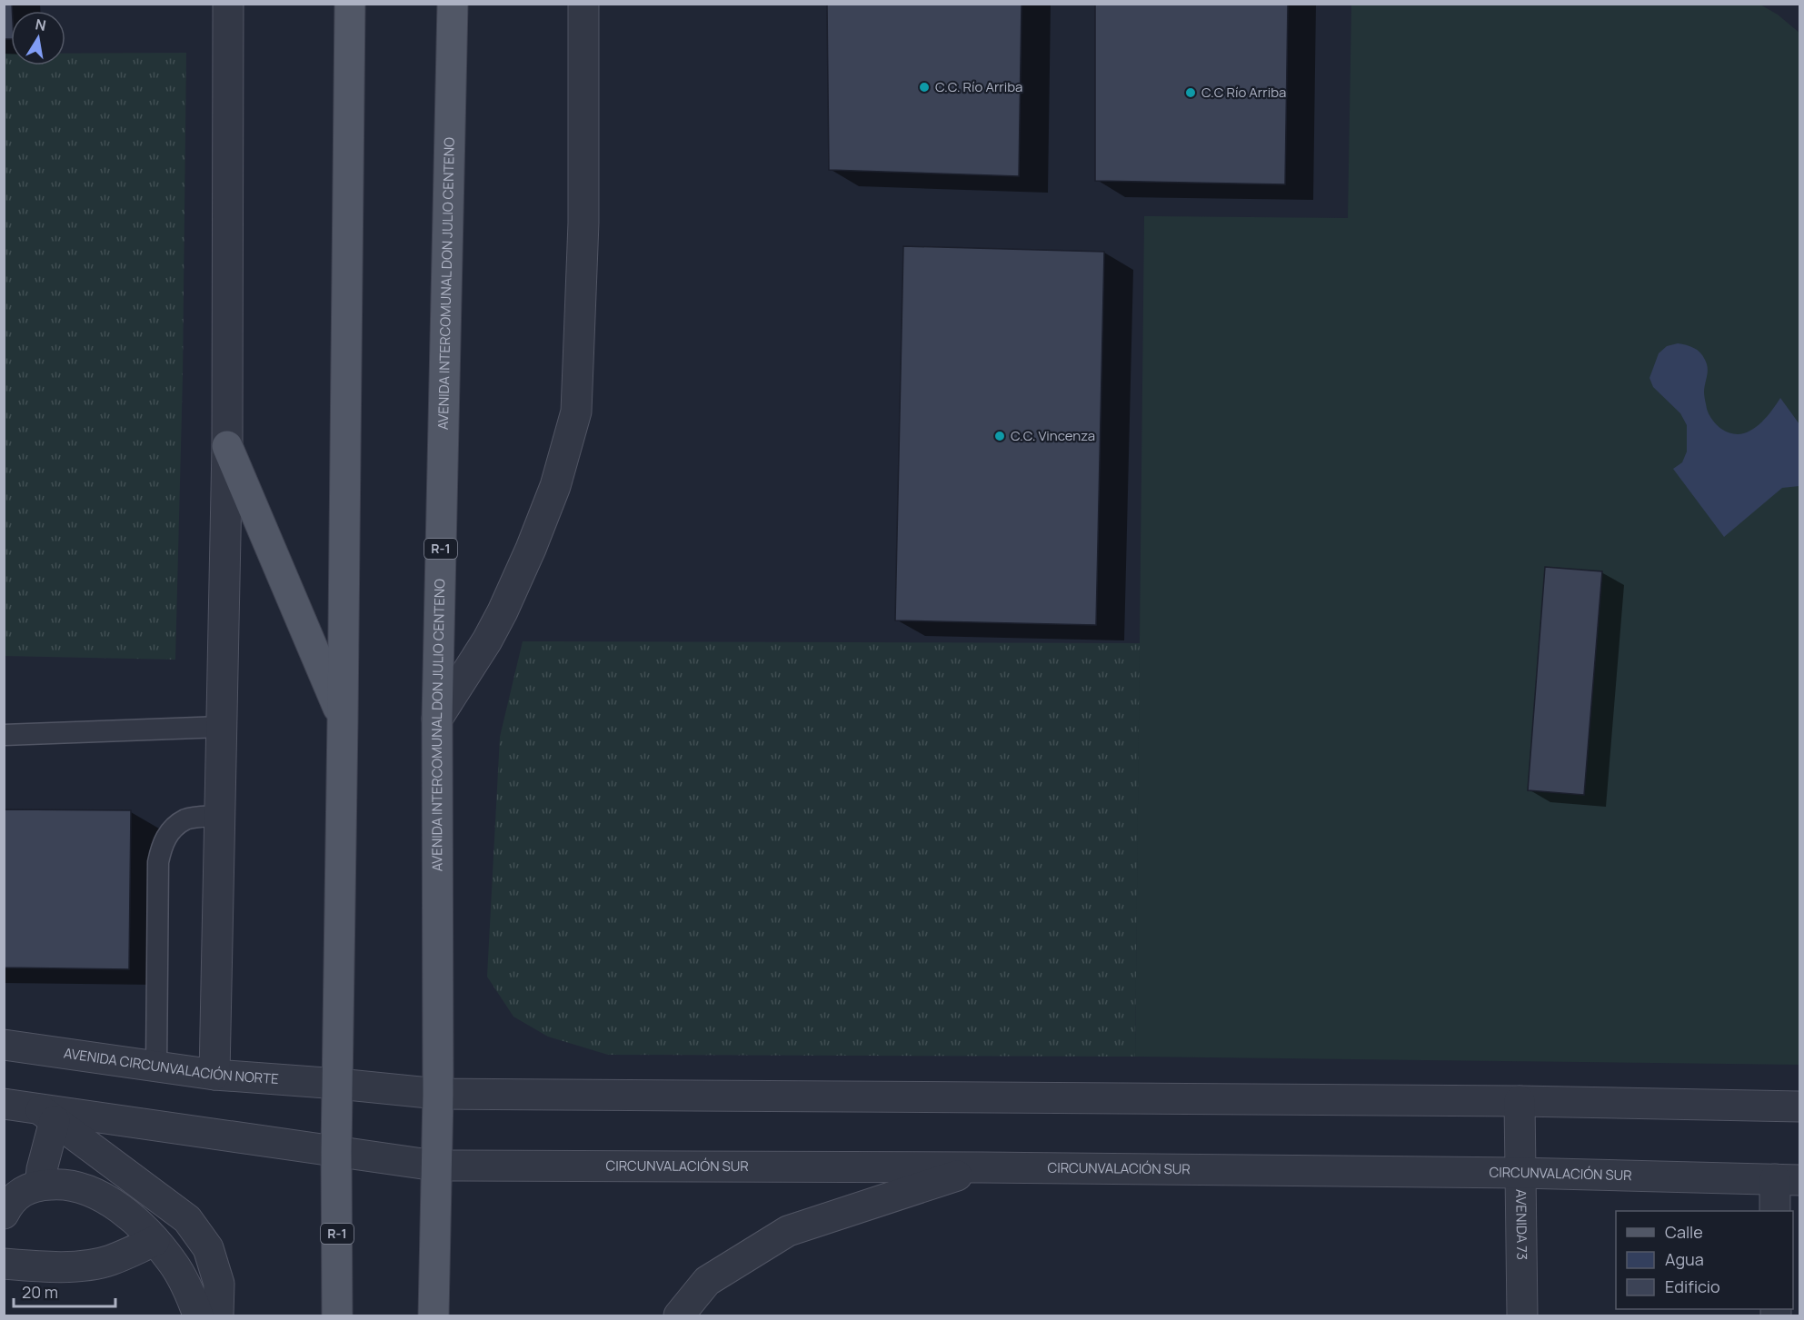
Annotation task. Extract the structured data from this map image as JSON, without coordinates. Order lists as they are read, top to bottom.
{
  "streets": {
    "main road": ["AVENIDA INTERCOMUNAL DON JULIO CENTENO", "R-1"],
    "street": ["AVENIDA CIRCUNVALACIÓN NORTE", "CIRCUNVALACIÓN SUR", "AVENIDA 73"]
  },
  "crossings": [
    ["AVENIDA INTERCOMUNAL DON JULIO CENTENO", "AVENIDA CIRCUNVALACIÓN NORTE"],
    ["AVENIDA INTERCOMUNAL DON JULIO CENTENO", "CIRCUNVALACIÓN SUR"],
    ["R-1", "AVENIDA CIRCUNVALACIÓN NORTE"],
    ["R-1", "CIRCUNVALACIÓN SUR"],
    ["CIRCUNVALACIÓN SUR", "AVENIDA 73"]
  ],
  "places": ["C.C. Río Arriba", "C.C Río Arriba", "C.C. Vincenza"],
  "legend": ["Calle", "Agua", "Edificio"],
  "scale_bar": "20 m",
  "north": "top"
}
